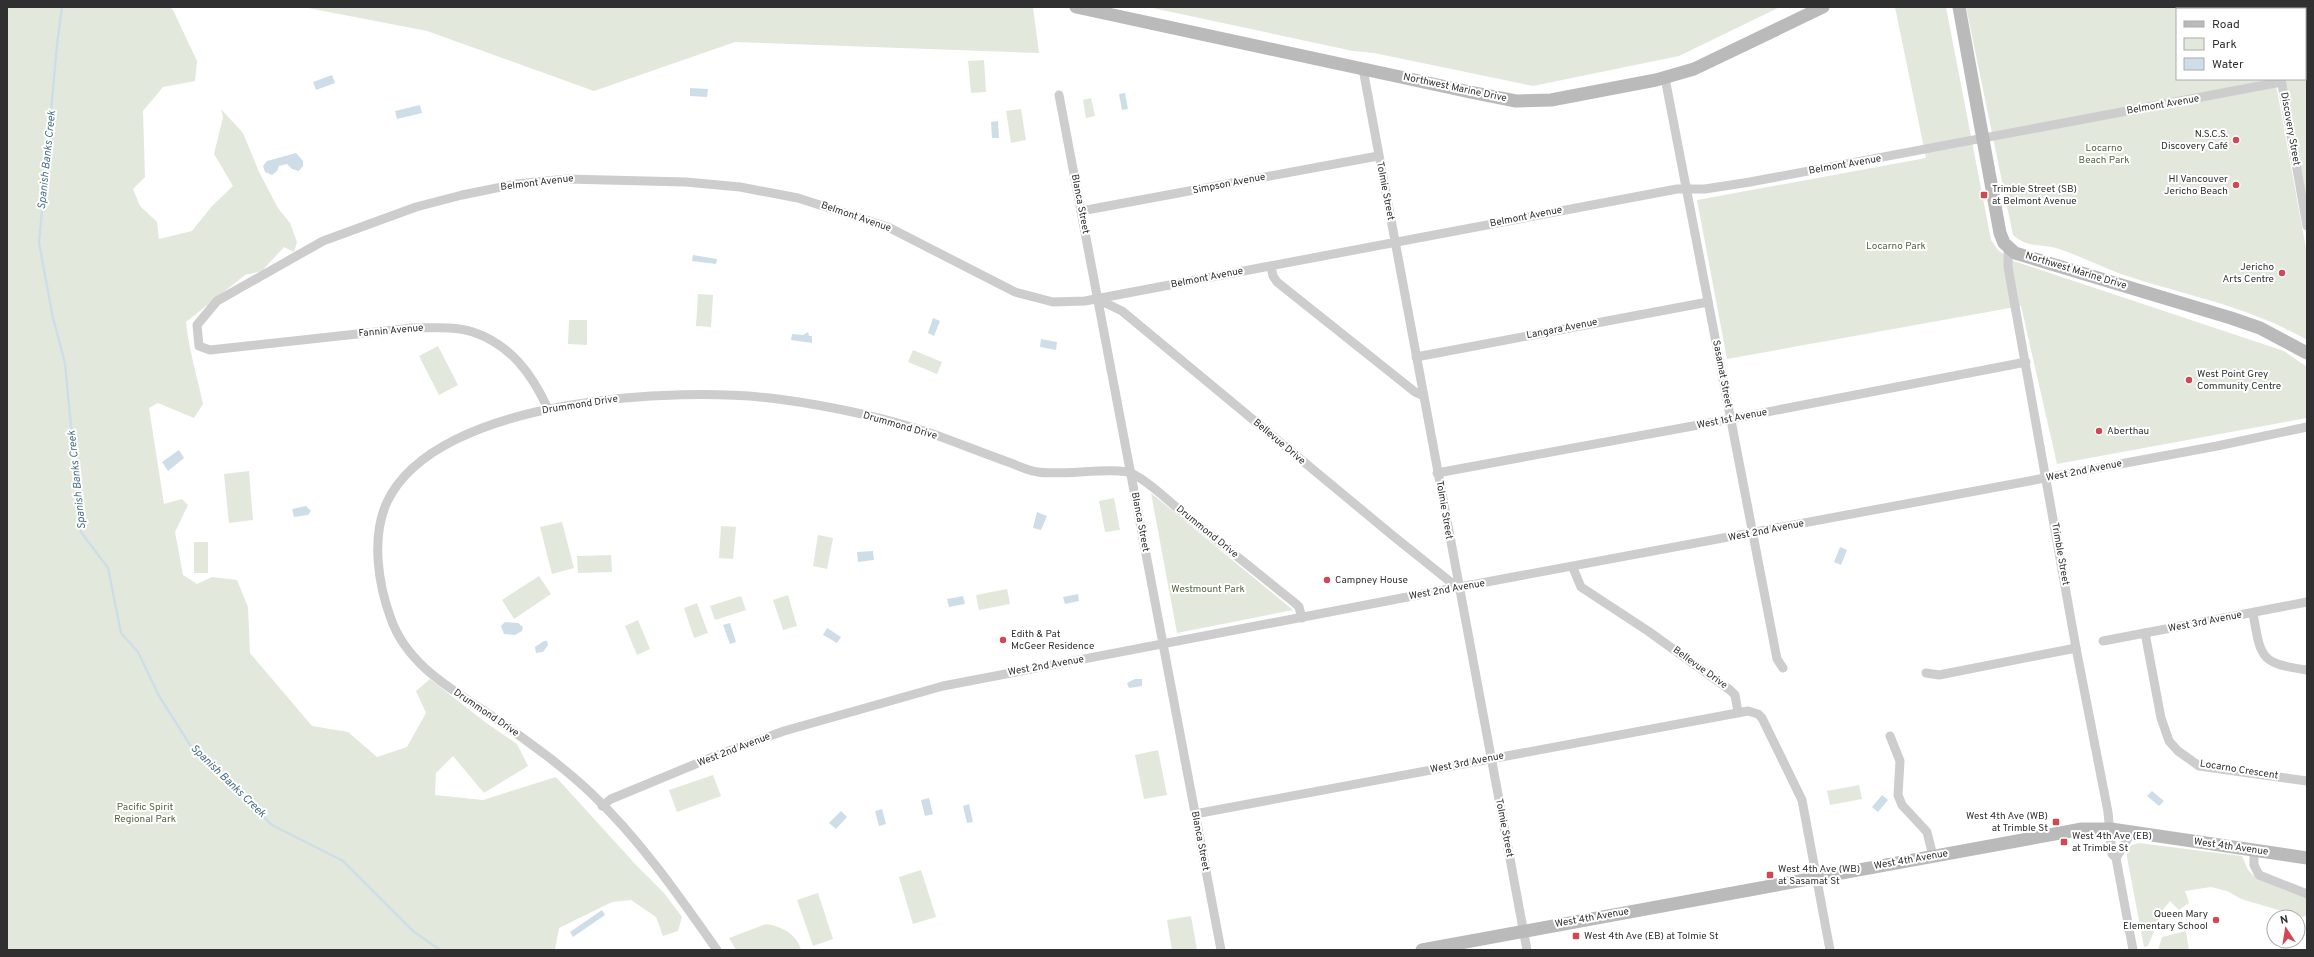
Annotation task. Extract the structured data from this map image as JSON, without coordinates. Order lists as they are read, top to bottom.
{
  "streets": {
    "street": [
      "Northwest Marine Drive",
      "Belmont Avenue",
      "Discovery Street",
      "Simpson Avenue",
      "Tolmie Street",
      "Blanca Street",
      "Langara Avenue",
      "Fannin Avenue",
      "Sasamat Street",
      "Drummond Drive",
      "West 1st Avenue",
      "Bellevue Drive",
      "West 2nd Avenue",
      "Trimble Street",
      "West 3rd Avenue",
      "Locarno Crescent",
      "West 4th Avenue"
    ]
  },
  "crossings": [
    ["Northwest Marine Drive", "Tolmie Street"],
    ["Northwest Marine Drive", "Sasamat Street"],
    ["Northwest Marine Drive", "Trimble Street"],
    ["Belmont Avenue", "Discovery Street"],
    ["Belmont Avenue", "Tolmie Street"],
    ["Belmont Avenue", "Blanca Street"],
    ["Belmont Avenue", "Fannin Avenue"],
    ["Belmont Avenue", "Sasamat Street"],
    ["Belmont Avenue", "Bellevue Drive"],
    ["Simpson Avenue", "Tolmie Street"],
    ["Simpson Avenue", "Blanca Street"],
    ["Tolmie Street", "Langara Avenue"],
    ["Tolmie Street", "West 1st Avenue"],
    ["Tolmie Street", "Bellevue Drive"],
    ["Tolmie Street", "West 2nd Avenue"],
    ["Tolmie Street", "West 3rd Avenue"],
    ["Tolmie Street", "West 4th Avenue"],
    ["Blanca Street", "Drummond Drive"],
    ["Blanca Street", "Bellevue Drive"],
    ["Blanca Street", "West 2nd Avenue"],
    ["Blanca Street", "West 3rd Avenue"],
    ["Langara Avenue", "Sasamat Street"],
    ["Fannin Avenue", "Drummond Drive"],
    ["Sasamat Street", "West 1st Avenue"],
    ["Sasamat Street", "West 2nd Avenue"],
    ["Drummond Drive", "West 2nd Avenue"],
    ["West 1st Avenue", "Trimble Street"],
    ["Bellevue Drive", "West 2nd Avenue"],
    ["Bellevue Drive", "West 3rd Avenue"],
    ["West 2nd Avenue", "Trimble Street"],
    ["Trimble Street", "West 4th Avenue"],
    ["West 3rd Avenue", "Locarno Crescent"]
  ],
  "water": ["Spanish Banks Creek"],
  "parks": [
    "Locarno Beach Park",
    "Locarno Park",
    "Westmount Park",
    "Pacific Spirit Regional Park"
  ],
  "places": {
    "other": [
      "N.S.C.S. Discovery Café",
      "HI Vancouver Jericho Beach",
      "Jericho Arts Centre",
      "West Point Grey Community Centre",
      "Aberthau",
      "Campney House",
      "Edith & Pat McGeer Residence",
      "Queen Mary Elementary School"
    ],
    "transit": [
      "Trimble Street (SB) at Belmont Avenue",
      "West 4th Ave (WB) at Trimble St",
      "West 4th Ave (EB) at Trimble St",
      "West 4th Ave (WB) at Sasamat St",
      "West 4th Ave (EB) at Tolmie St"
    ]
  },
  "legend": ["Road", "Park", "Water"],
  "north": "top"
}
